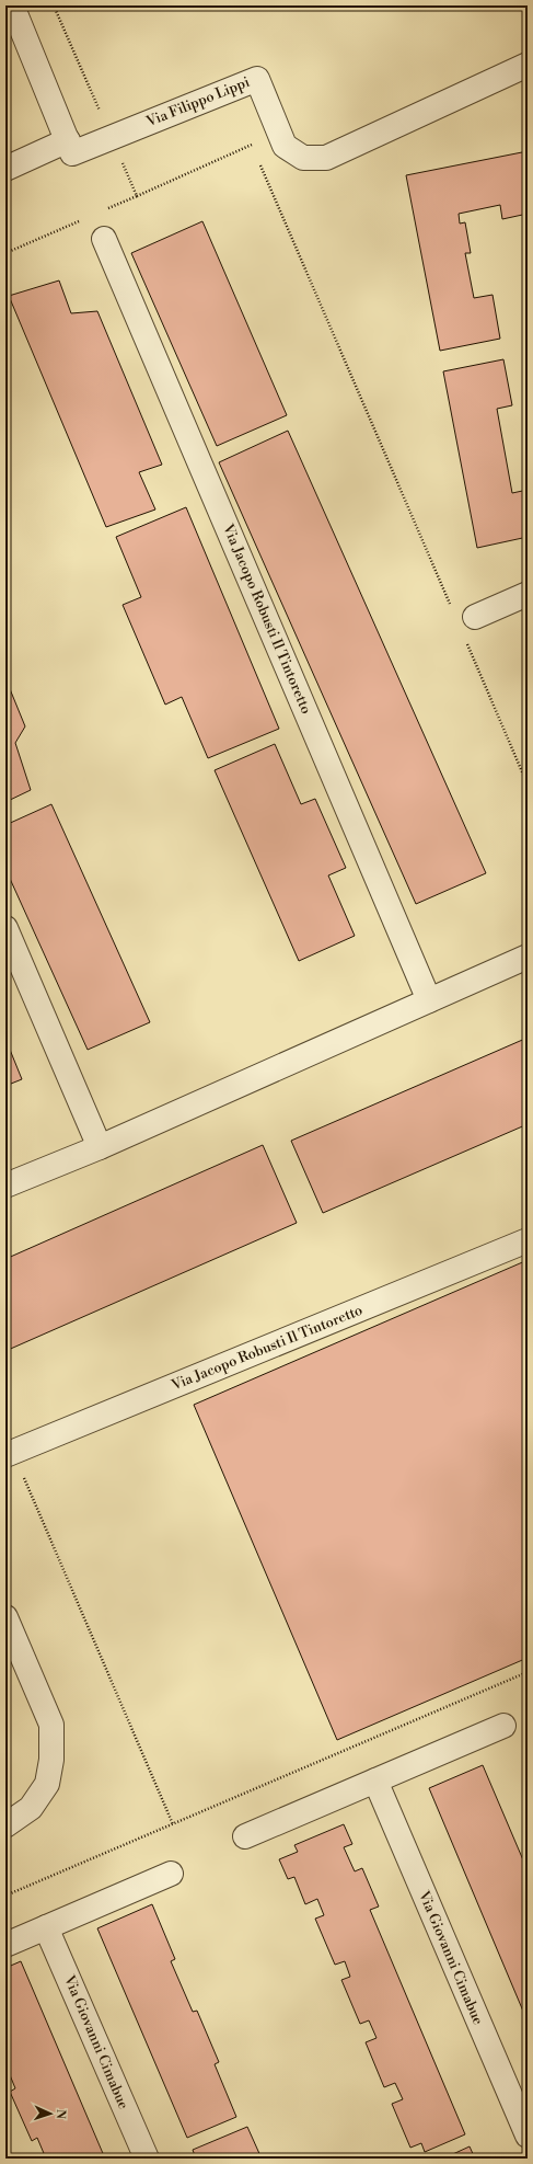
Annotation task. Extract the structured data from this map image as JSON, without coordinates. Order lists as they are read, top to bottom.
{
  "streets": {
    "street": ["Via Filippo Lippi", "Via Jacopo Robusti Il Tintoretto", "Via Giovanni Cimabue"]
  },
  "north": "right"
}
